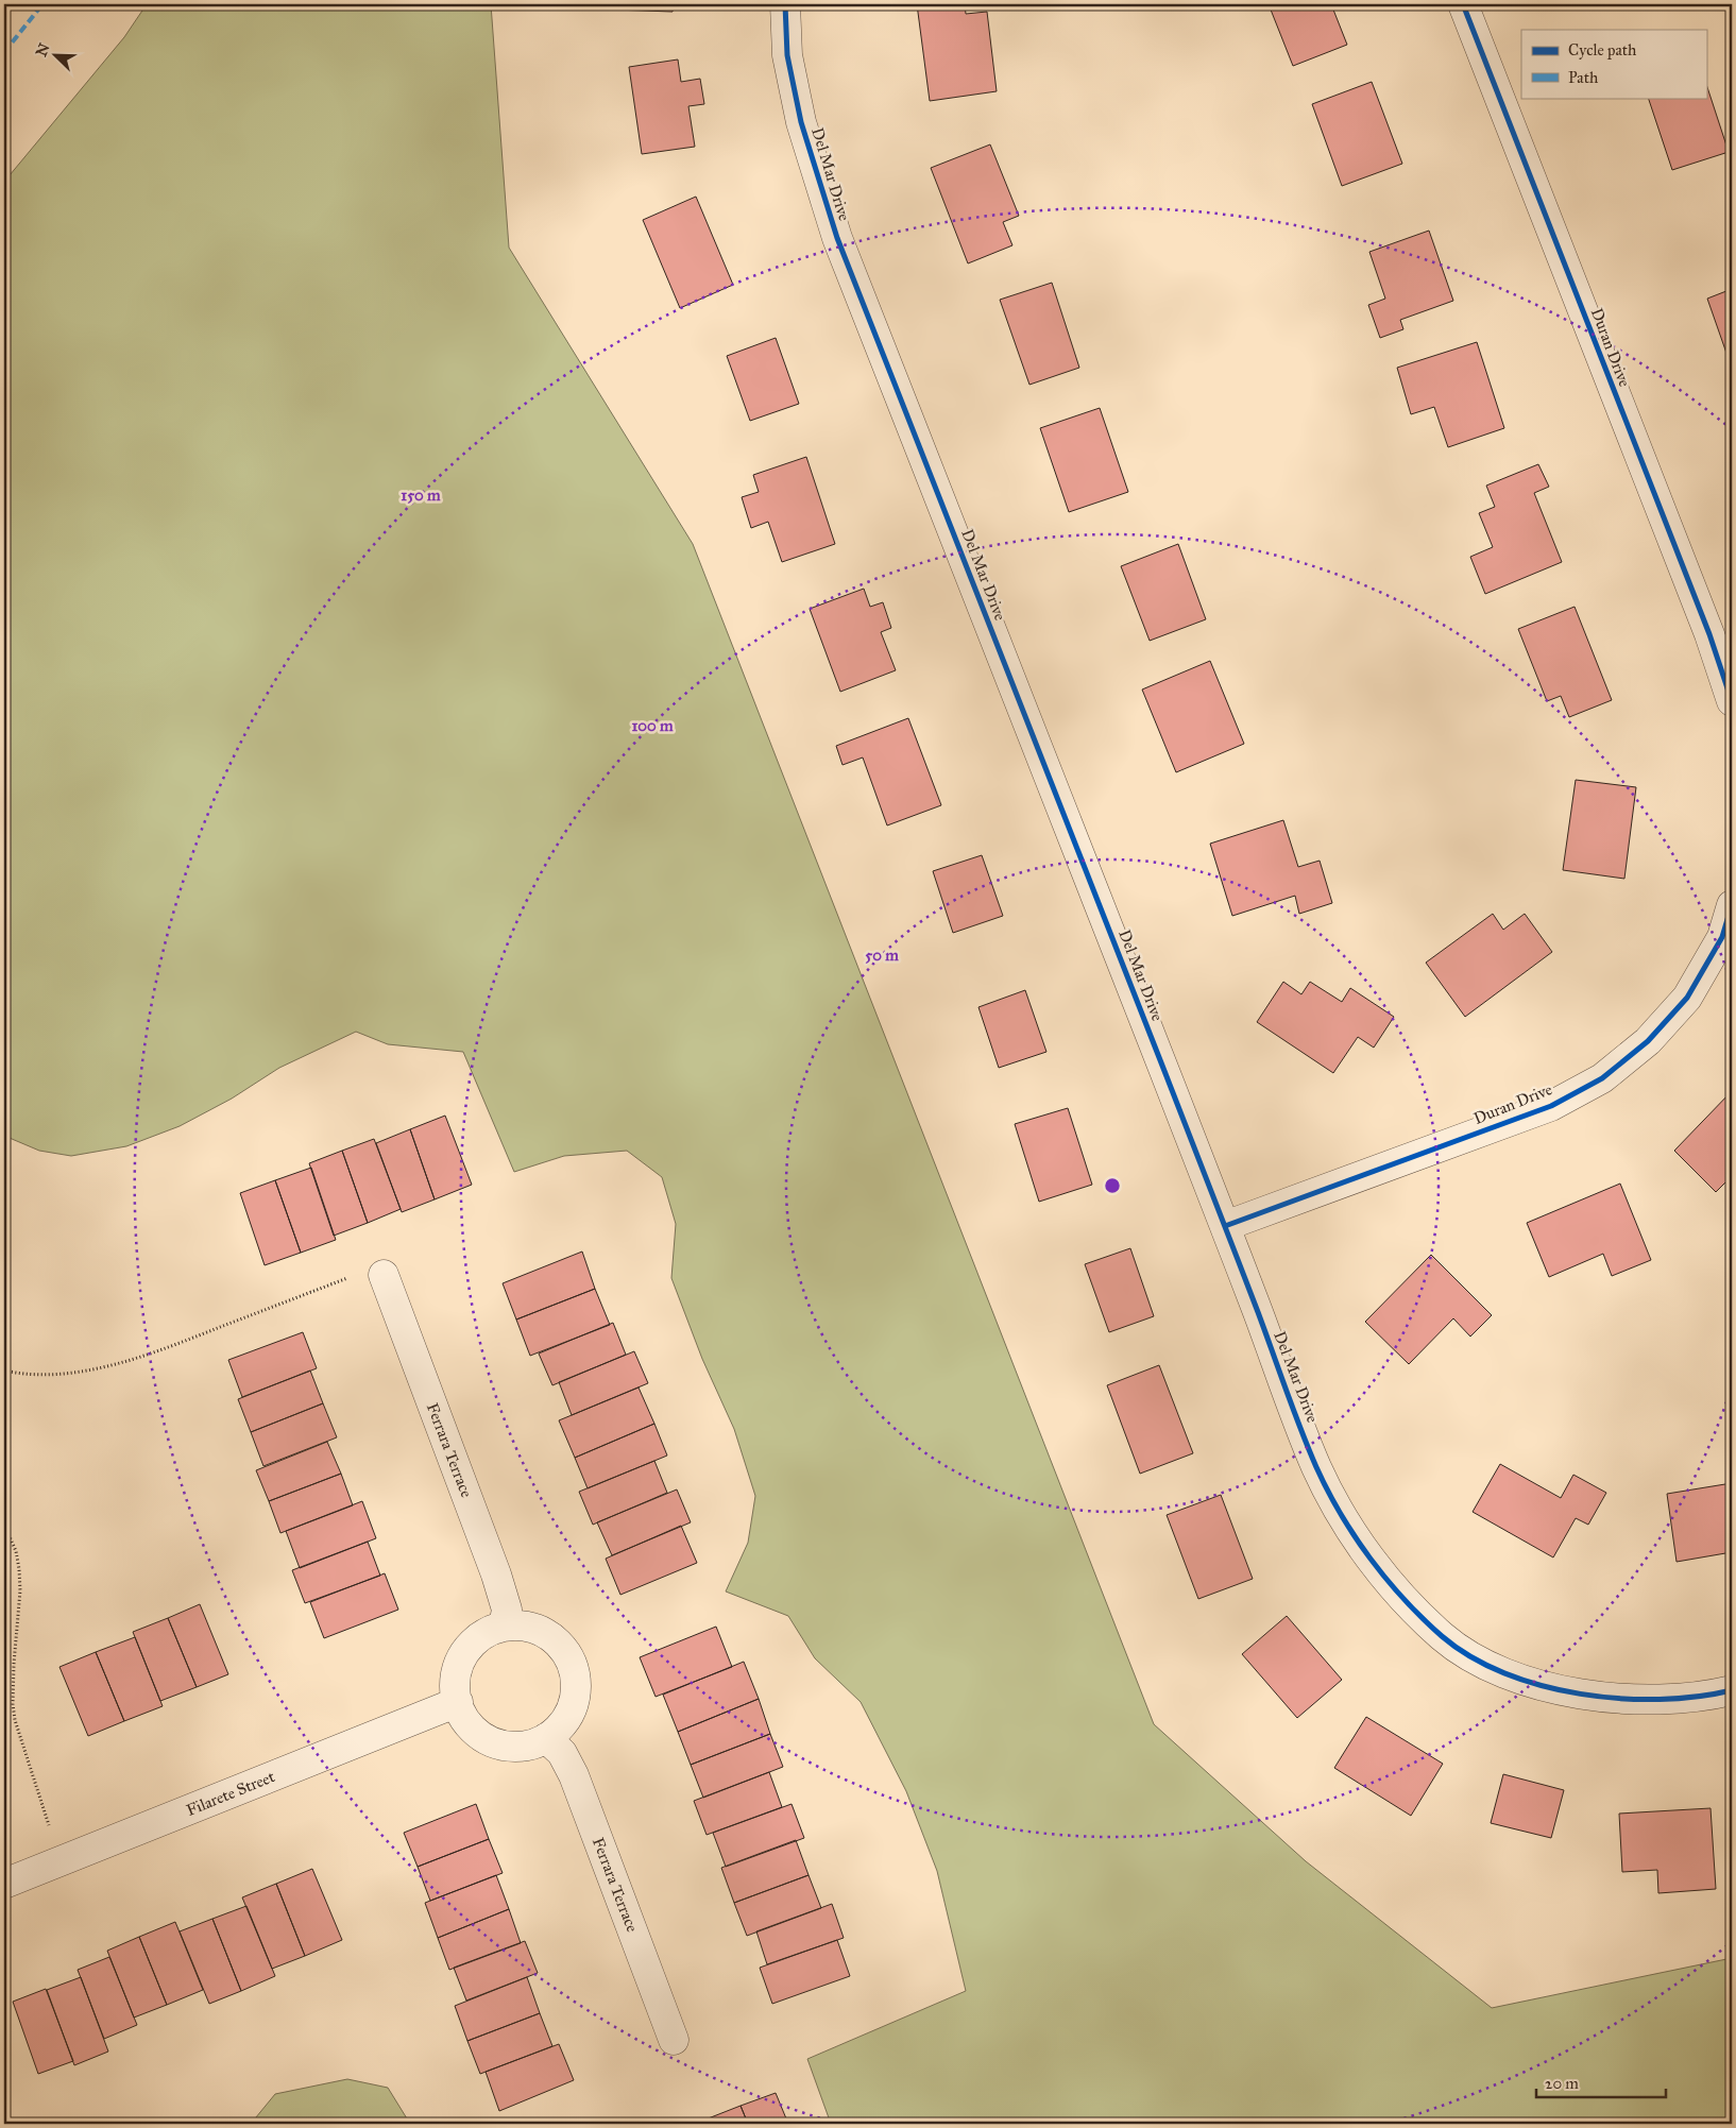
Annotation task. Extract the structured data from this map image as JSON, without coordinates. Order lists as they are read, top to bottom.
{
  "streets": {
    "street": [
      "Del Mar Drive",
      "Duran Drive",
      "Ferrara Terrace",
      "Filarete Street"
    ]
  },
  "crossings": [
    ["Del Mar Drive", "Duran Drive"],
    ["Ferrara Terrace", "Filarete Street"]
  ],
  "legend": ["Cycle path", "Path"],
  "scale_bar": "20 m",
  "north": "top left",
  "rings": ["150 m", "100 m", "50 m"]
}
